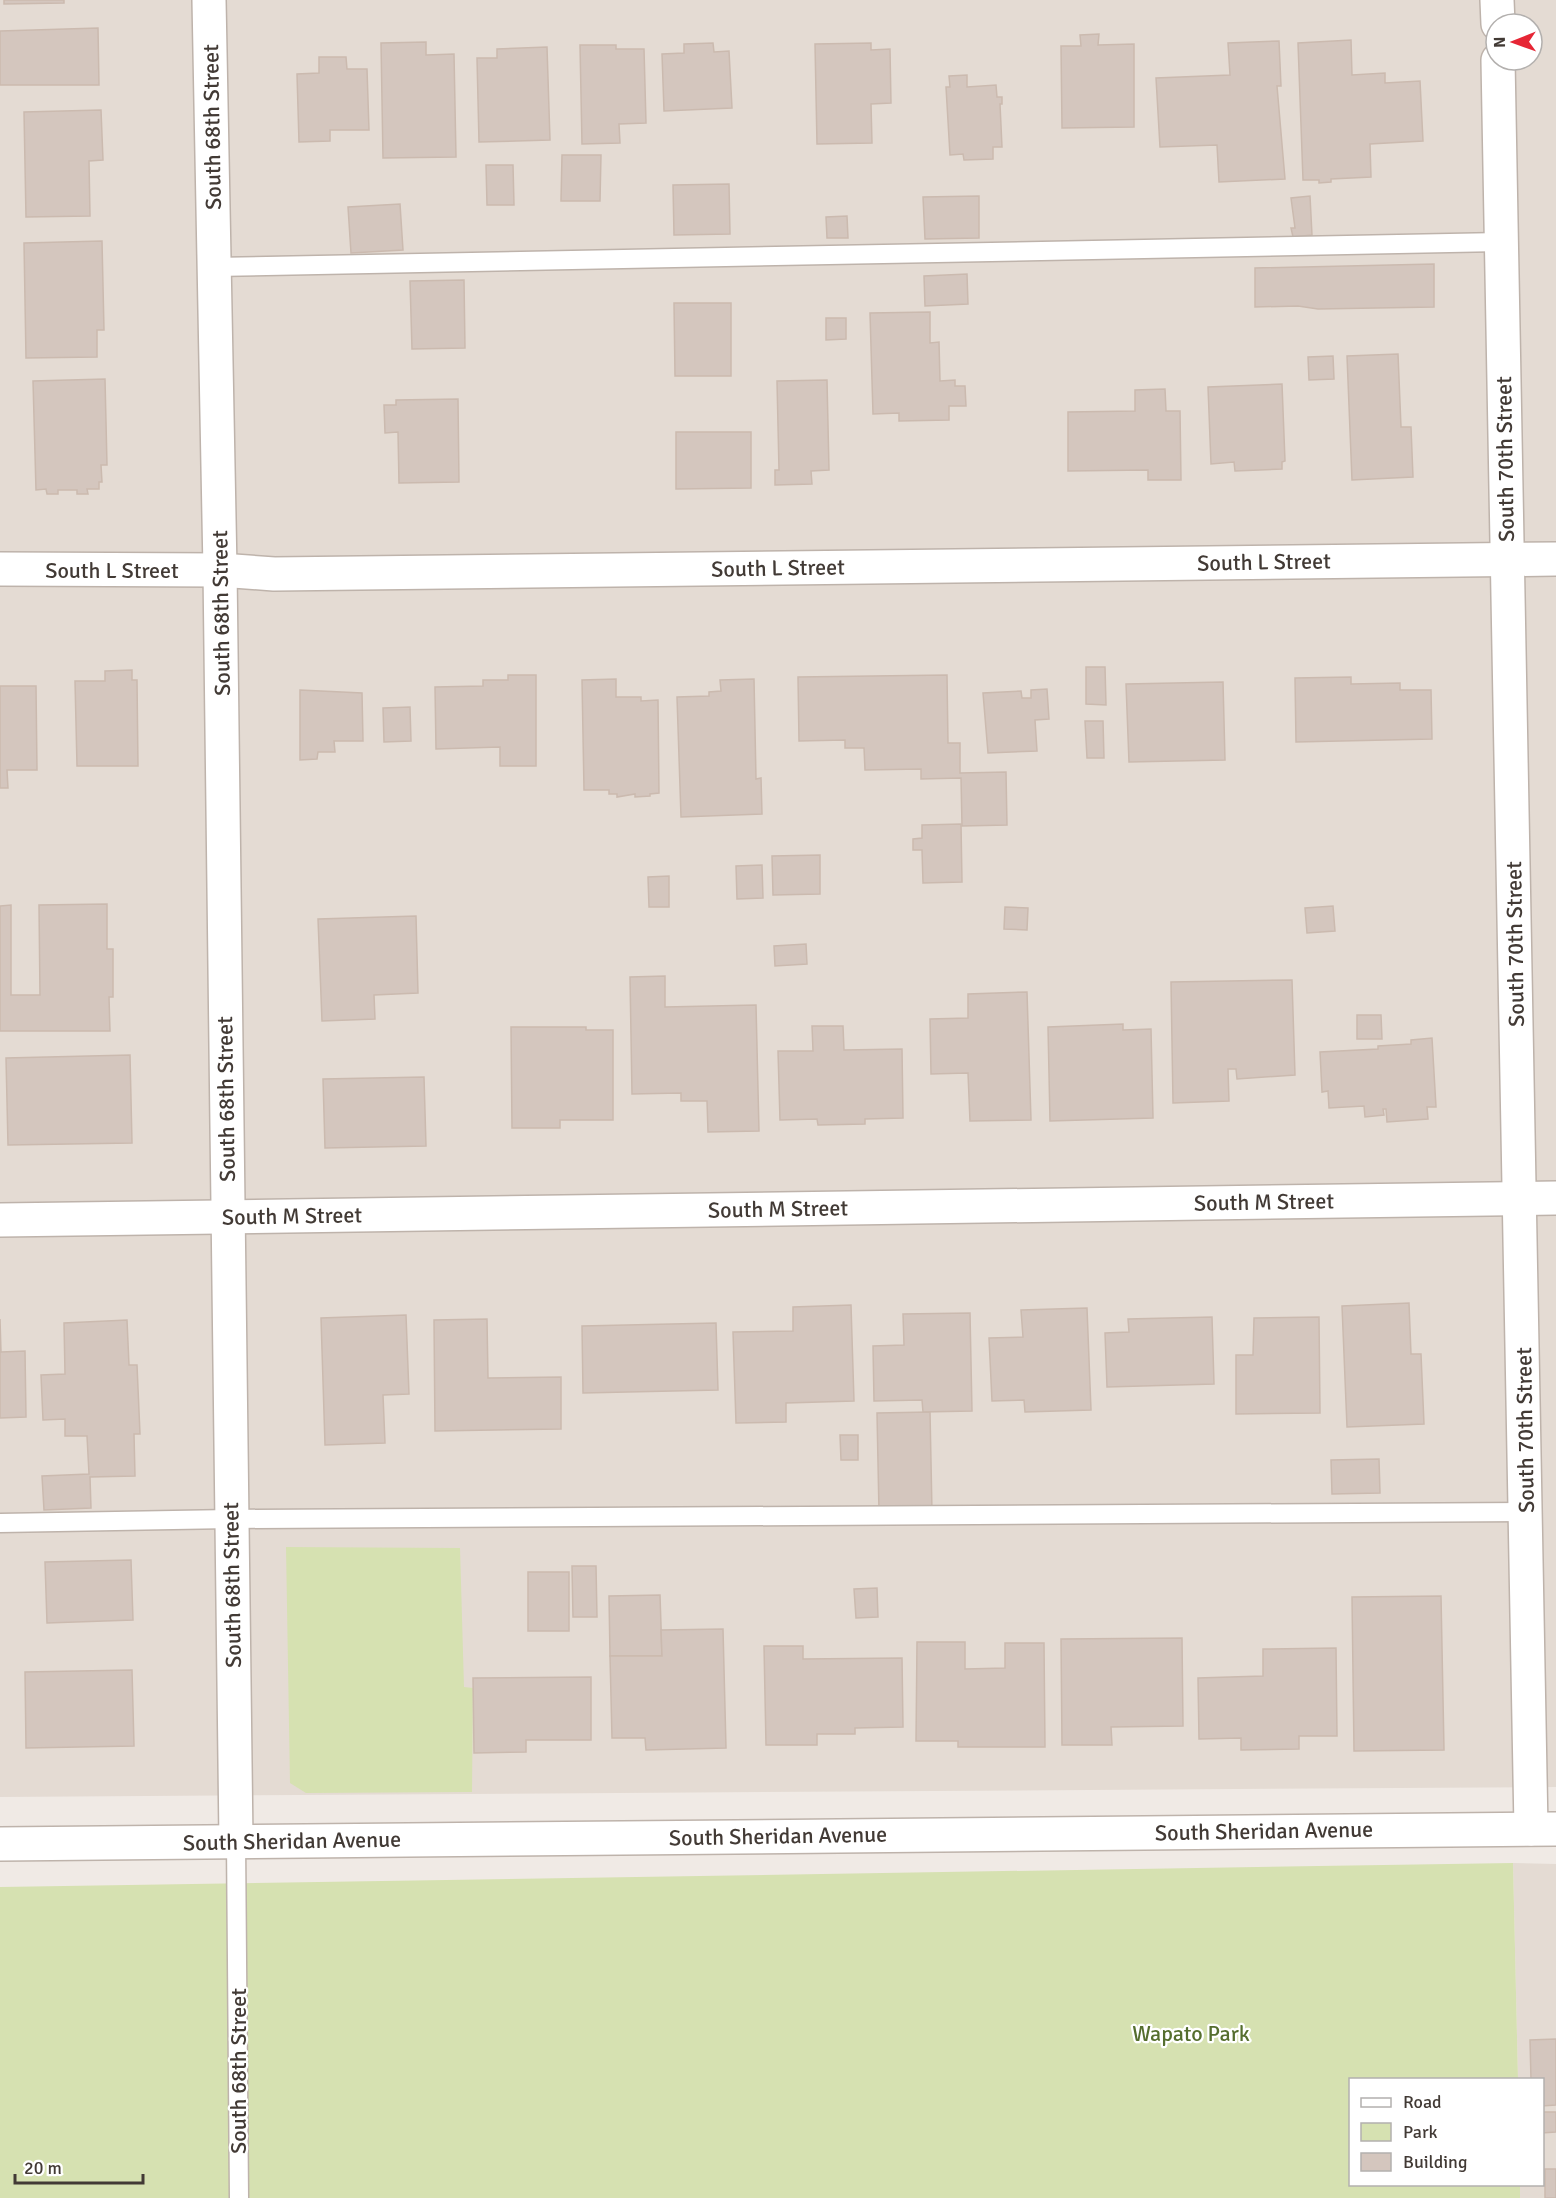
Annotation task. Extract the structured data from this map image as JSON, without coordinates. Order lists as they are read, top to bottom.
{
  "streets": {
    "street": [
      "South 68th Street",
      "South 70th Street",
      "South L Street",
      "South M Street",
      "South Sheridan Avenue"
    ]
  },
  "crossings": [
    ["South 68th Street", "South L Street"],
    ["South 68th Street", "South M Street"],
    ["South 68th Street", "South Sheridan Avenue"],
    ["South 70th Street", "South L Street"],
    ["South 70th Street", "South M Street"],
    ["South 70th Street", "South Sheridan Avenue"]
  ],
  "parks": ["Wapato Park"],
  "legend": ["Road", "Park", "Building"],
  "scale_bar": "20 m",
  "north": "left"
}
